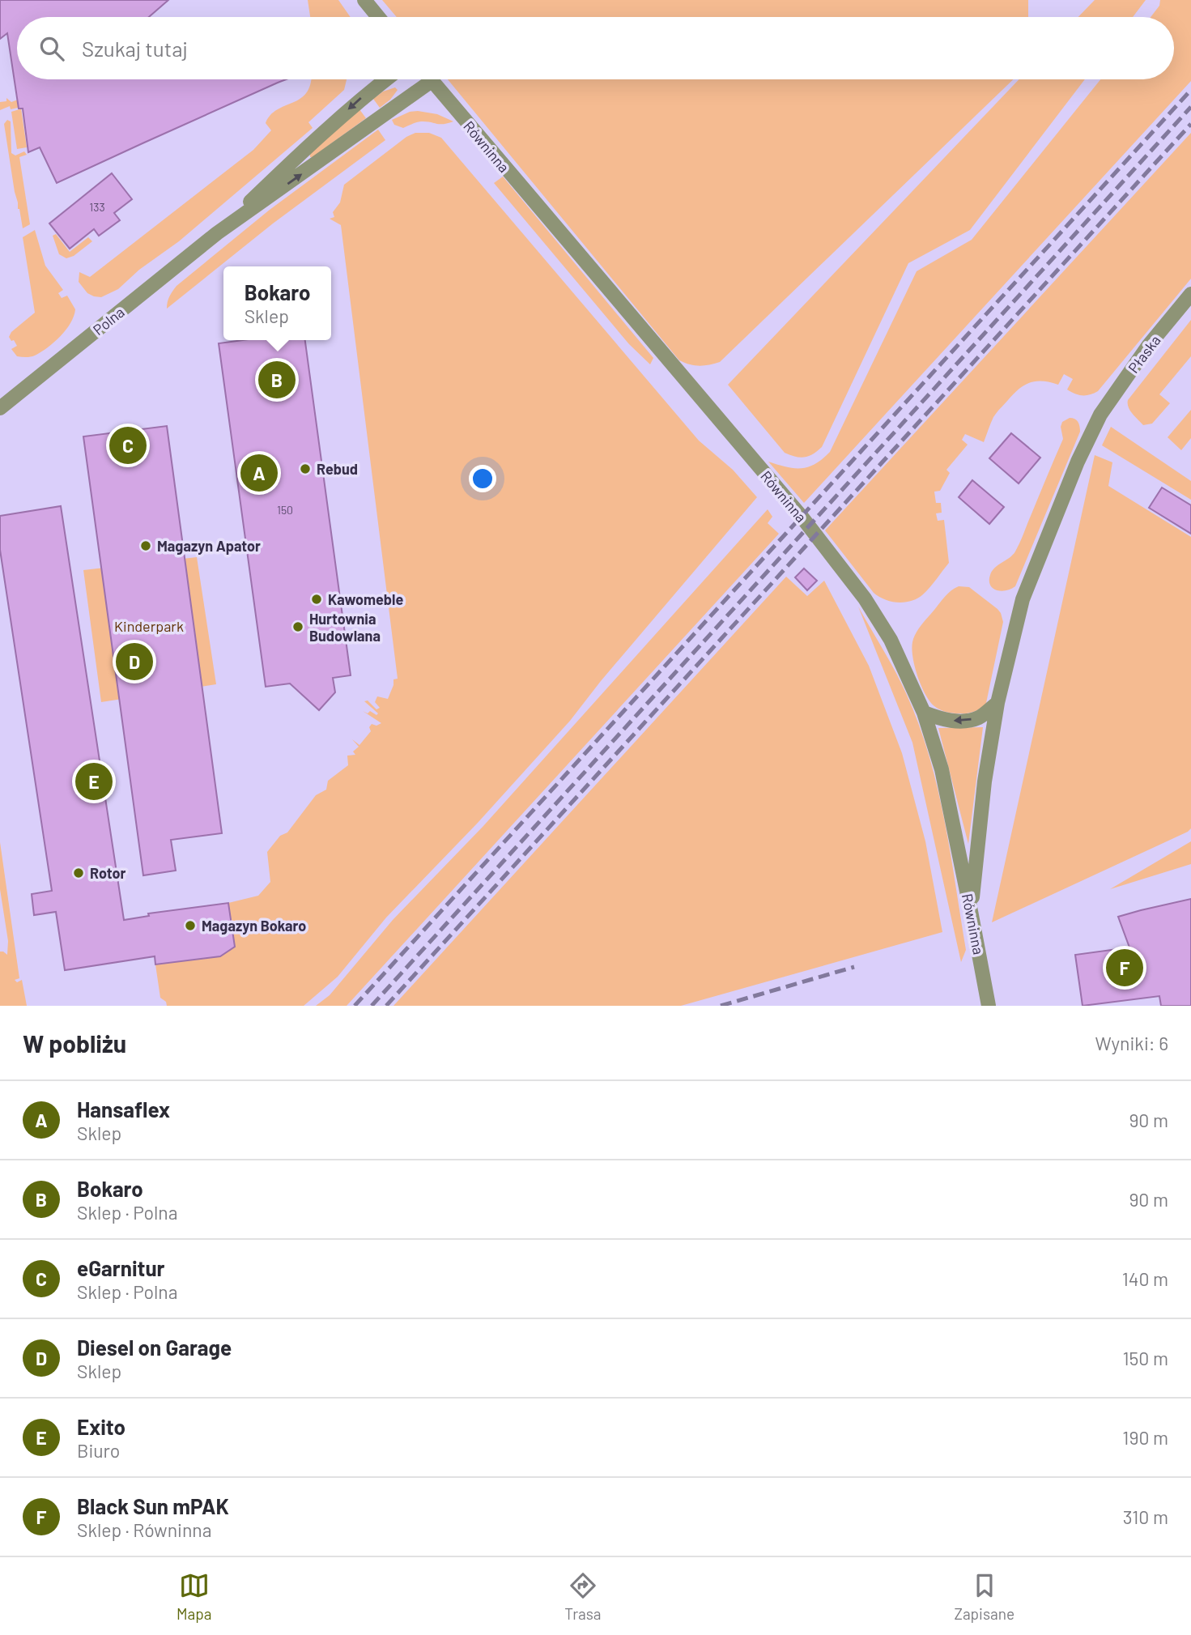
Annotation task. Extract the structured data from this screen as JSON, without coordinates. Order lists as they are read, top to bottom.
{
  "streets": {
    "street": ["Równinna", "Polna", "Płaska"]
  },
  "crossings": [
    ["Równinna", "Polna"],
    ["Równinna", "Płaska"]
  ],
  "parks": ["Kinderpark"],
  "places": [
    "Rebud",
    "Magazyn Apator",
    "Kawomeble",
    "Hurtownia Budowlana",
    "Rotor",
    "Magazyn Bokaro"
  ],
  "house_numbers": ["133", "150"],
  "page": {
    "search": "Szukaj tutaj",
    "popup": ["Bokaro", "Sklep"],
    "pins": [
      "B",
      "C",
      "A",
      "D",
      "E",
      "F"
    ],
    "heading": ["W pobliżu", "Wyniki: 6"],
    "list": [
      {
        "mark": "A",
        "name": "Hansaflex",
        "note": "Sklep",
        "value": "90 m"
      },
      {
        "mark": "B",
        "name": "Bokaro",
        "note": "Sklep · Polna",
        "value": "90 m"
      },
      {
        "mark": "C",
        "name": "eGarnitur",
        "note": "Sklep · Polna",
        "value": "140 m"
      },
      {
        "mark": "D",
        "name": "Diesel on Garage",
        "note": "Sklep",
        "value": "150 m"
      },
      {
        "mark": "E",
        "name": "Exito",
        "note": "Biuro",
        "value": "190 m"
      },
      {
        "mark": "F",
        "name": "Black Sun mPAK",
        "note": "Sklep · Równinna",
        "value": "310 m"
      }
    ],
    "nav": ["Mapa", "Trasa", "Zapisane"]
  }
}
